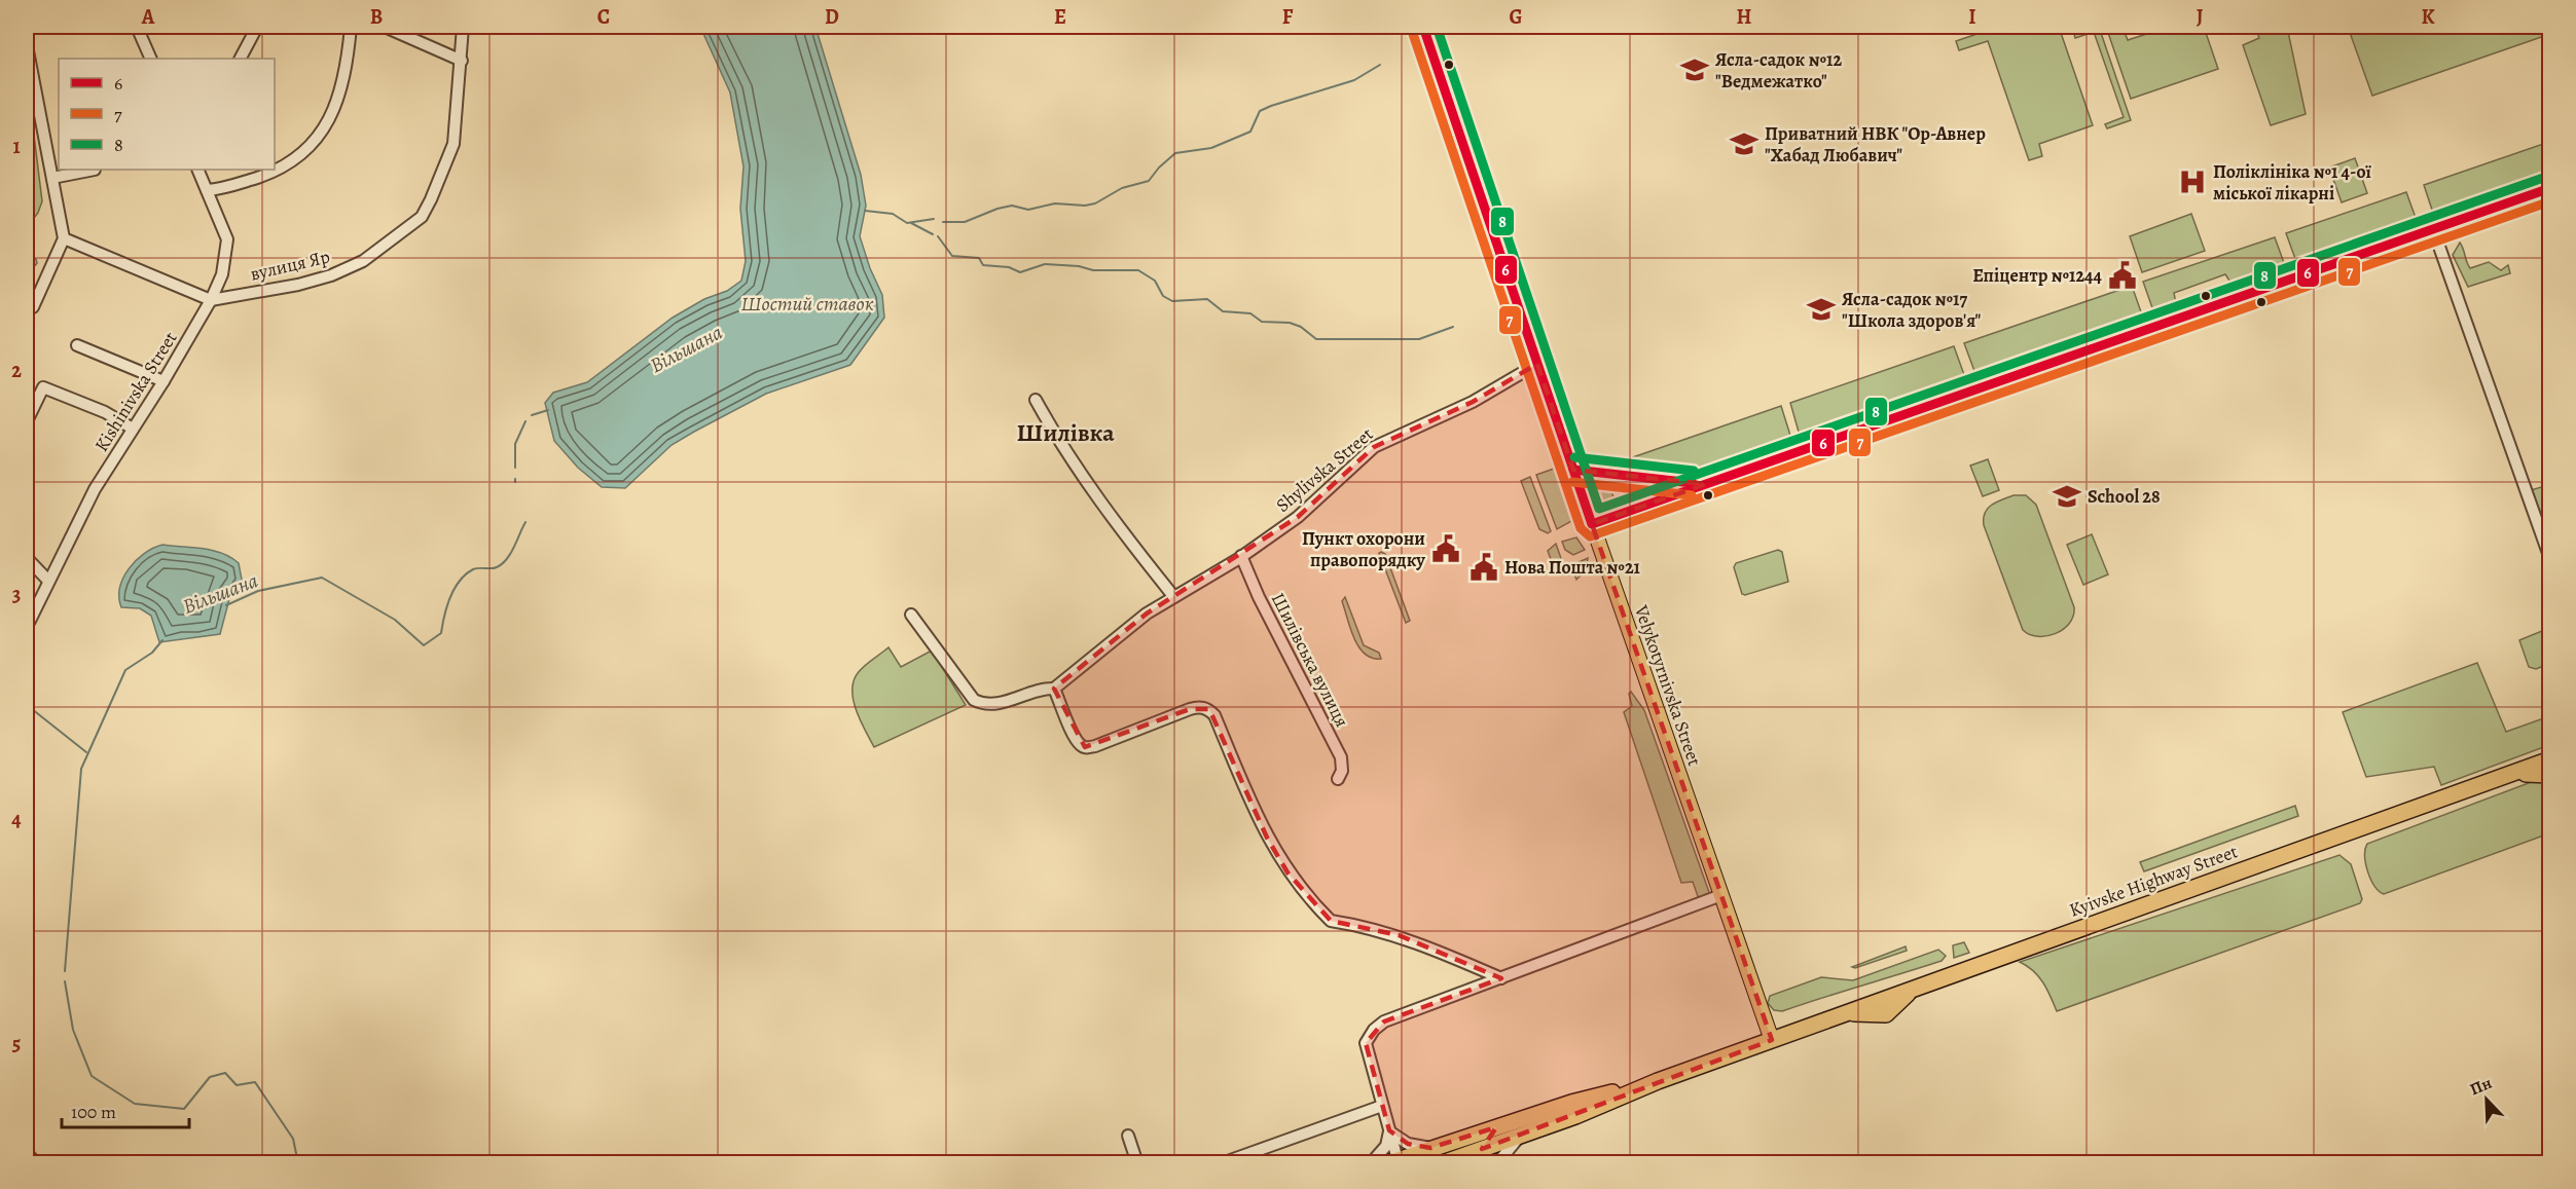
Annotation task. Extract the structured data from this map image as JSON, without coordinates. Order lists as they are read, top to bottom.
{
  "streets": {
    "highway": ["Kyivske Highway Street"],
    "main road": ["Velykotyrnivska Street"],
    "street": [
      "вулиця Яр",
      "Kishinivska Street",
      "Shylivska Street",
      "Шилівська вулиця"
    ]
  },
  "crossings": [
    ["вулиця Яр", "Kishinivska Street"],
    ["Shylivska Street", "Шилівська вулиця"],
    ["Shylivska Street", "Velykotyrnivska Street"],
    ["Velykotyrnivska Street", "Kyivske Highway Street"]
  ],
  "districts": ["Шилівка"],
  "water": ["Шостий ставок", "Вільшана"],
  "places": {
    "school or university": [
      "Ясла-садок №12 \"Ведмежатко\"",
      "Приватний НВК \"Ор-Авнер \"Хабад Любавич\"",
      "Ясла-садок №17 \"Школа здоров'я\"",
      "School 28"
    ],
    "hospital": ["Поліклініка №1 4-ої міської лікарні"],
    "public building": ["Епіцентр №1244", "Пункт охорони правопорядку", "Нова Пошта №21"]
  },
  "lines": ["transit line 6", "transit line 8", "transit line 7"],
  "legend": ["6", "7", "8"],
  "scale_bar": "100 m",
  "north": "top left",
  "grid": {
    "columns": [
      "A",
      "B",
      "C",
      "D",
      "E",
      "F",
      "G",
      "H",
      "I",
      "J",
      "K"
    ],
    "rows": [
      "1",
      "2",
      "3",
      "4",
      "5"
    ]
  }
}
